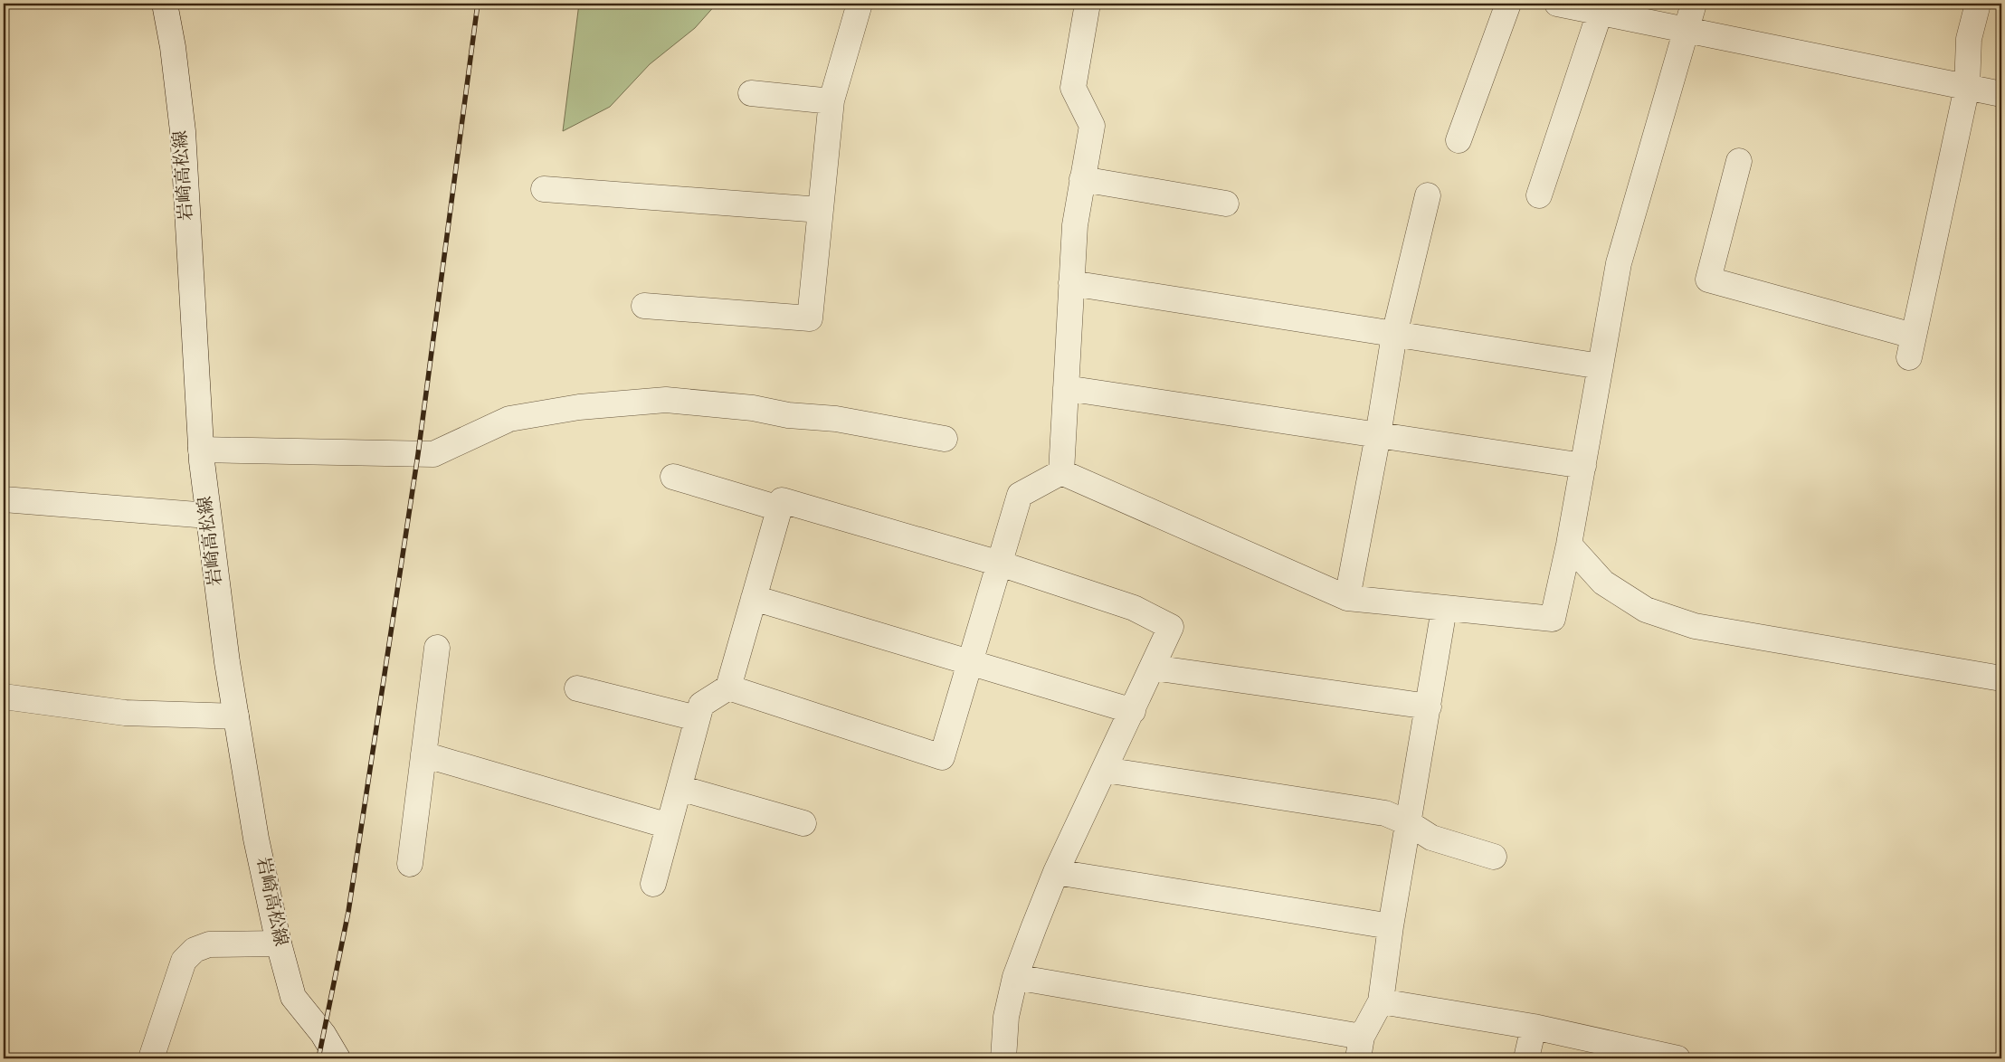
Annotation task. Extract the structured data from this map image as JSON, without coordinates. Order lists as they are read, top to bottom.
{
  "streets": {
    "street": ["岩崎高松線"]
  }
}
